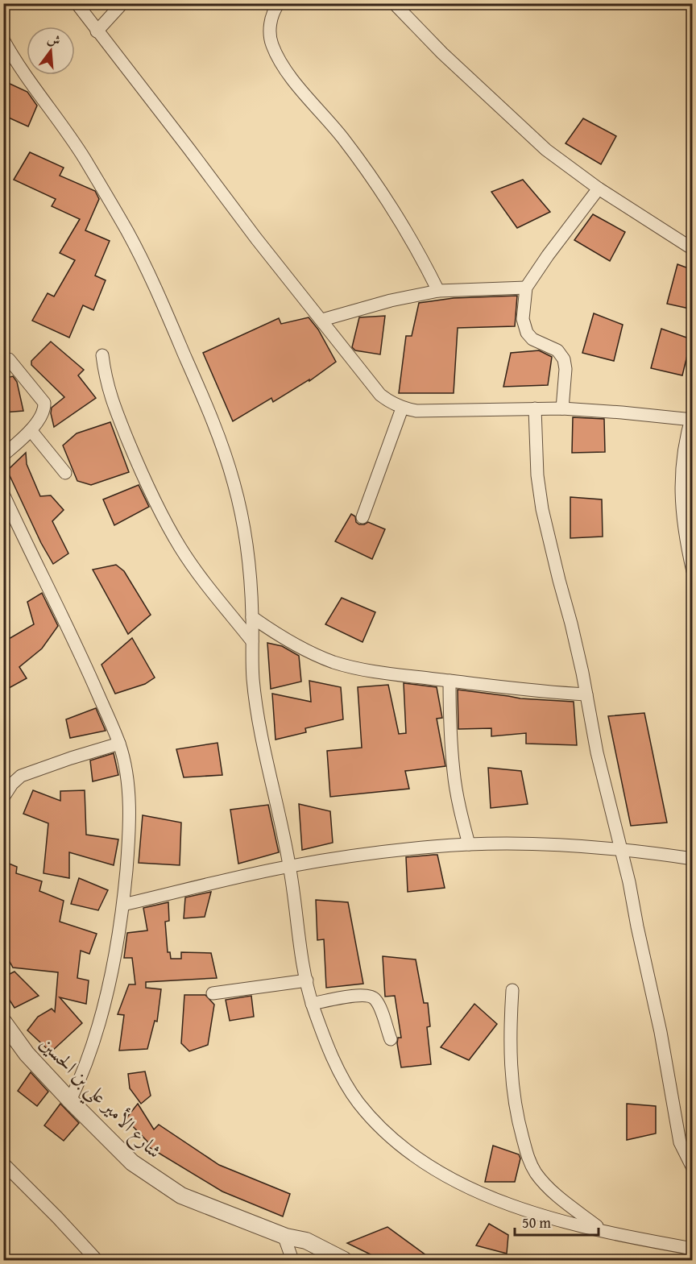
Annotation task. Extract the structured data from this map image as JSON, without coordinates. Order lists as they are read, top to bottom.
{
  "streets": {
    "street": ["شارع الأمير علي بن الحسين"]
  },
  "scale_bar": "50 m",
  "north": "top"
}
